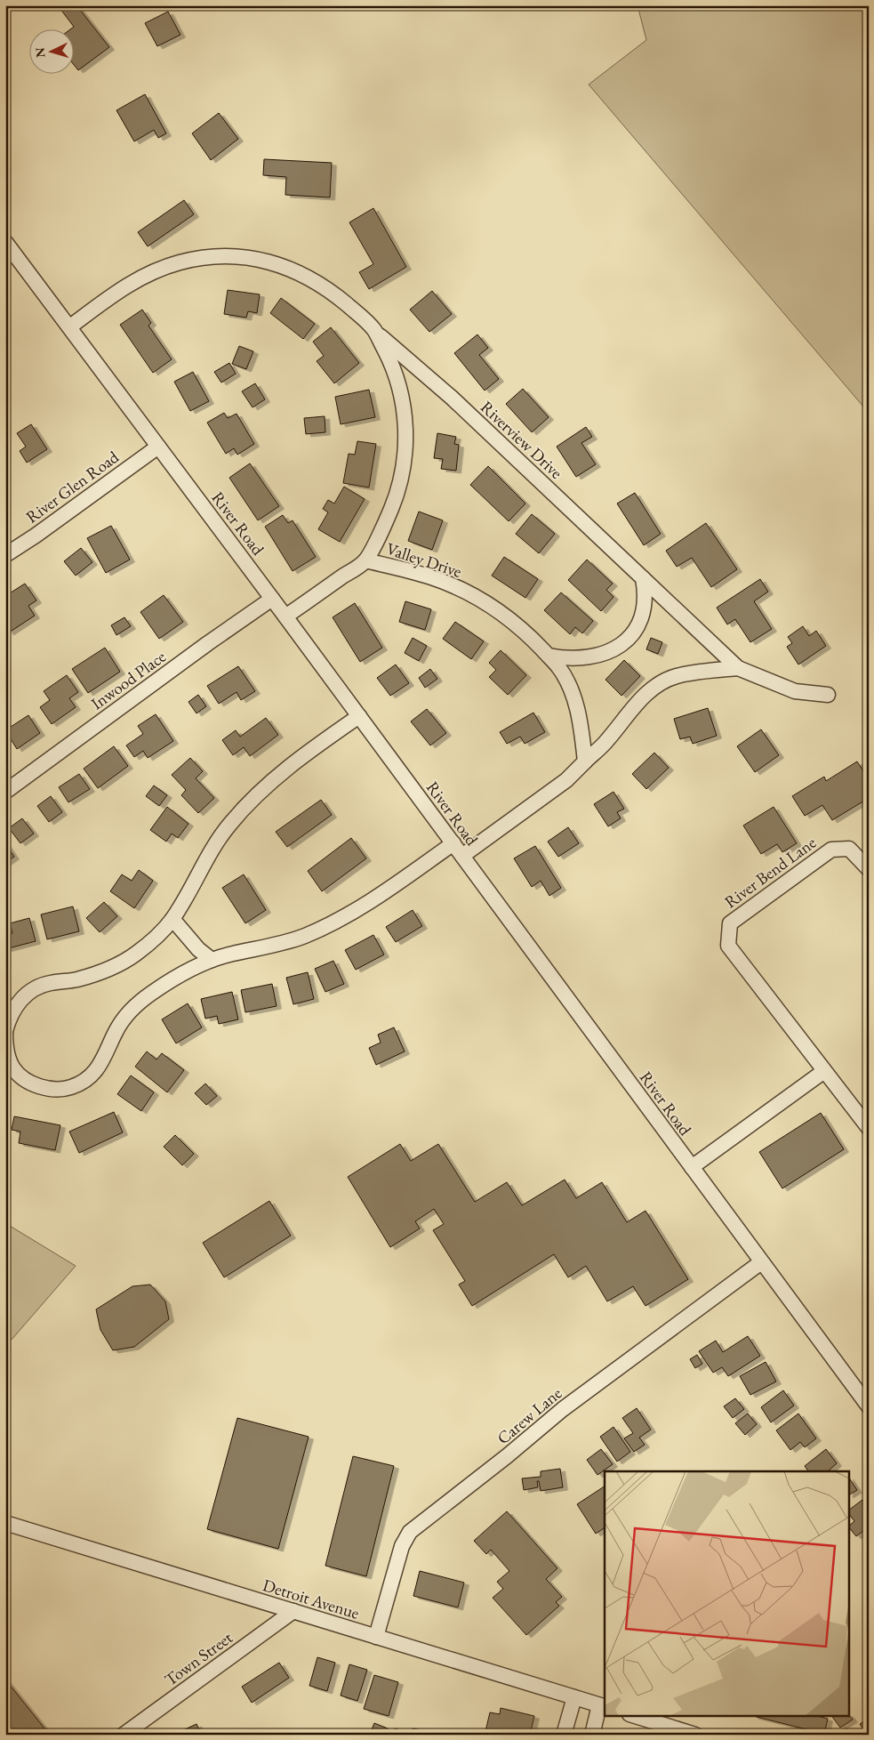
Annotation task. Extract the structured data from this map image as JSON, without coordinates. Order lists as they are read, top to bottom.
{
  "streets": {
    "street": [
      "Riverview Drive",
      "River Glen Road",
      "River Road",
      "Valley Drive",
      "Inwood Place",
      "River Bend Lane",
      "Carew Lane",
      "Detroit Avenue",
      "Town Street"
    ]
  },
  "crossings": [
    ["Riverview Drive", "River Road"],
    ["River Glen Road", "River Road"],
    ["River Road", "Inwood Place"],
    ["River Road", "Carew Lane"],
    ["Carew Lane", "Detroit Avenue"],
    ["Detroit Avenue", "Town Street"]
  ],
  "north": "left"
}
